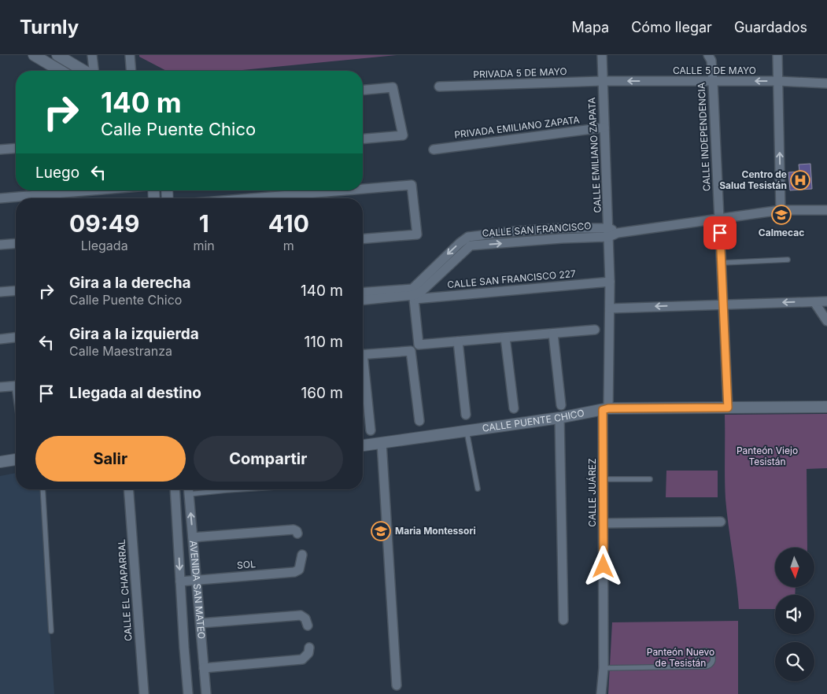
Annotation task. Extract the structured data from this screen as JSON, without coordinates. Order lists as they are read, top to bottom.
{
  "streets": {
    "main road": ["CALLE PUENTE CHICO"],
    "street": [
      "CALLE 5 DE MAYO",
      "PRIVADA 5 DE MAYO",
      "PRIVADA EMILIANO ZAPATA",
      "CALLE INDEPENDENCIA",
      "CALLE EMILIANO ZAPATA",
      "CALLE SAN FRANCISCO",
      "CALLE SAN FRANCISCO 227",
      "CALLE JUÁREZ",
      "SOL",
      "AVENIDA SAN MATEO",
      "CALLE EL CHAPARRAL"
    ]
  },
  "crossings": [
    ["CALLE 5 DE MAYO", "PRIVADA 5 DE MAYO"],
    ["CALLE 5 DE MAYO", "CALLE INDEPENDENCIA"],
    ["CALLE 5 DE MAYO", "CALLE EMILIANO ZAPATA"],
    ["PRIVADA 5 DE MAYO", "CALLE EMILIANO ZAPATA"],
    ["PRIVADA EMILIANO ZAPATA", "CALLE EMILIANO ZAPATA"],
    ["CALLE INDEPENDENCIA", "CALLE SAN FRANCISCO"],
    ["CALLE INDEPENDENCIA", "CALLE PUENTE CHICO"],
    ["CALLE EMILIANO ZAPATA", "CALLE SAN FRANCISCO"],
    ["CALLE EMILIANO ZAPATA", "CALLE JUÁREZ"],
    ["CALLE SAN FRANCISCO", "CALLE SAN FRANCISCO 227"],
    ["CALLE SAN FRANCISCO", "CALLE JUÁREZ"],
    ["CALLE SAN FRANCISCO 227", "CALLE JUÁREZ"],
    ["CALLE PUENTE CHICO", "CALLE JUÁREZ"],
    ["SOL", "AVENIDA SAN MATEO"]
  ],
  "one_way": ["CALLE 5 DE MAYO"],
  "parks": ["Panteón Viejo Tesistán", "Panteón Nuevo de Tesistán"],
  "places": {
    "hospital": ["Centro de Salud Tesistán"],
    "school or university": ["Calmecac", "Maria Montessori"]
  },
  "north": "bottom",
  "page": {
    "header": "Turnly",
    "nav": ["Mapa", "Cómo llegar", "Guardados"],
    "turn": ["140 m", "Calle Puente Chico"],
    "then": "Luego",
    "eta": [
      "09:49",
      "Llegada",
      "1",
      "min",
      "410",
      "m"
    ],
    "list": [
      {
        "name": "Gira a la derecha",
        "note": "Calle Puente Chico",
        "value": "140 m"
      },
      {
        "name": "Gira a la izquierda",
        "note": "Calle Maestranza",
        "value": "110 m"
      },
      {
        "name": "Llegada al destino",
        "value": "160 m"
      }
    ],
    "buttons": ["Salir", "Compartir"]
  }
}
